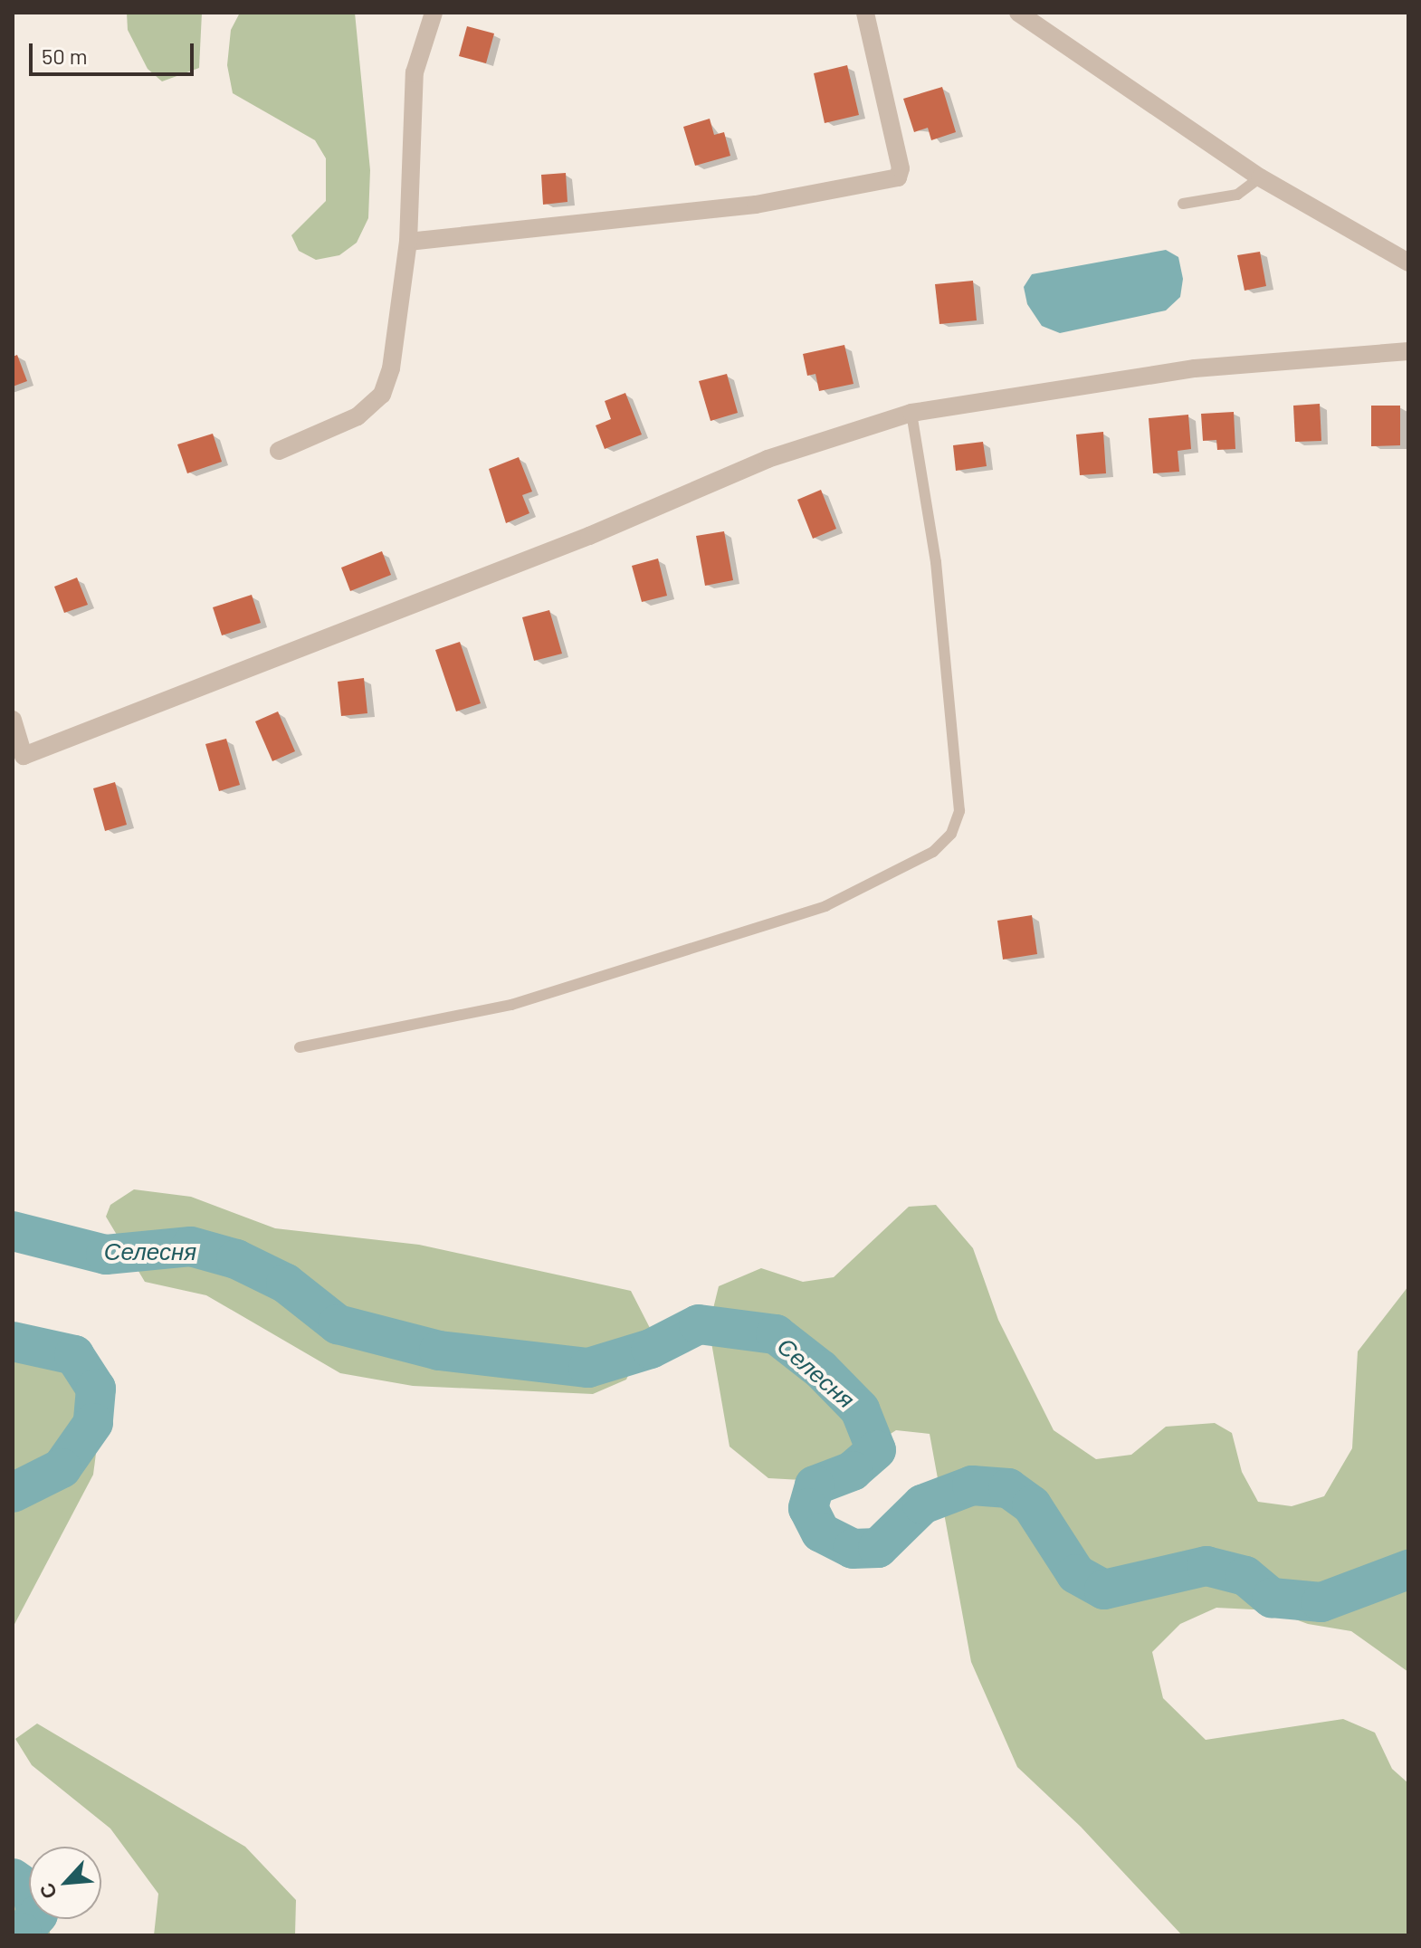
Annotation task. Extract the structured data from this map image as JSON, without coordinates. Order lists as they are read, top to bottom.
{
  "water": ["Селесня"],
  "scale_bar": "50 m",
  "north": "bottom left"
}
